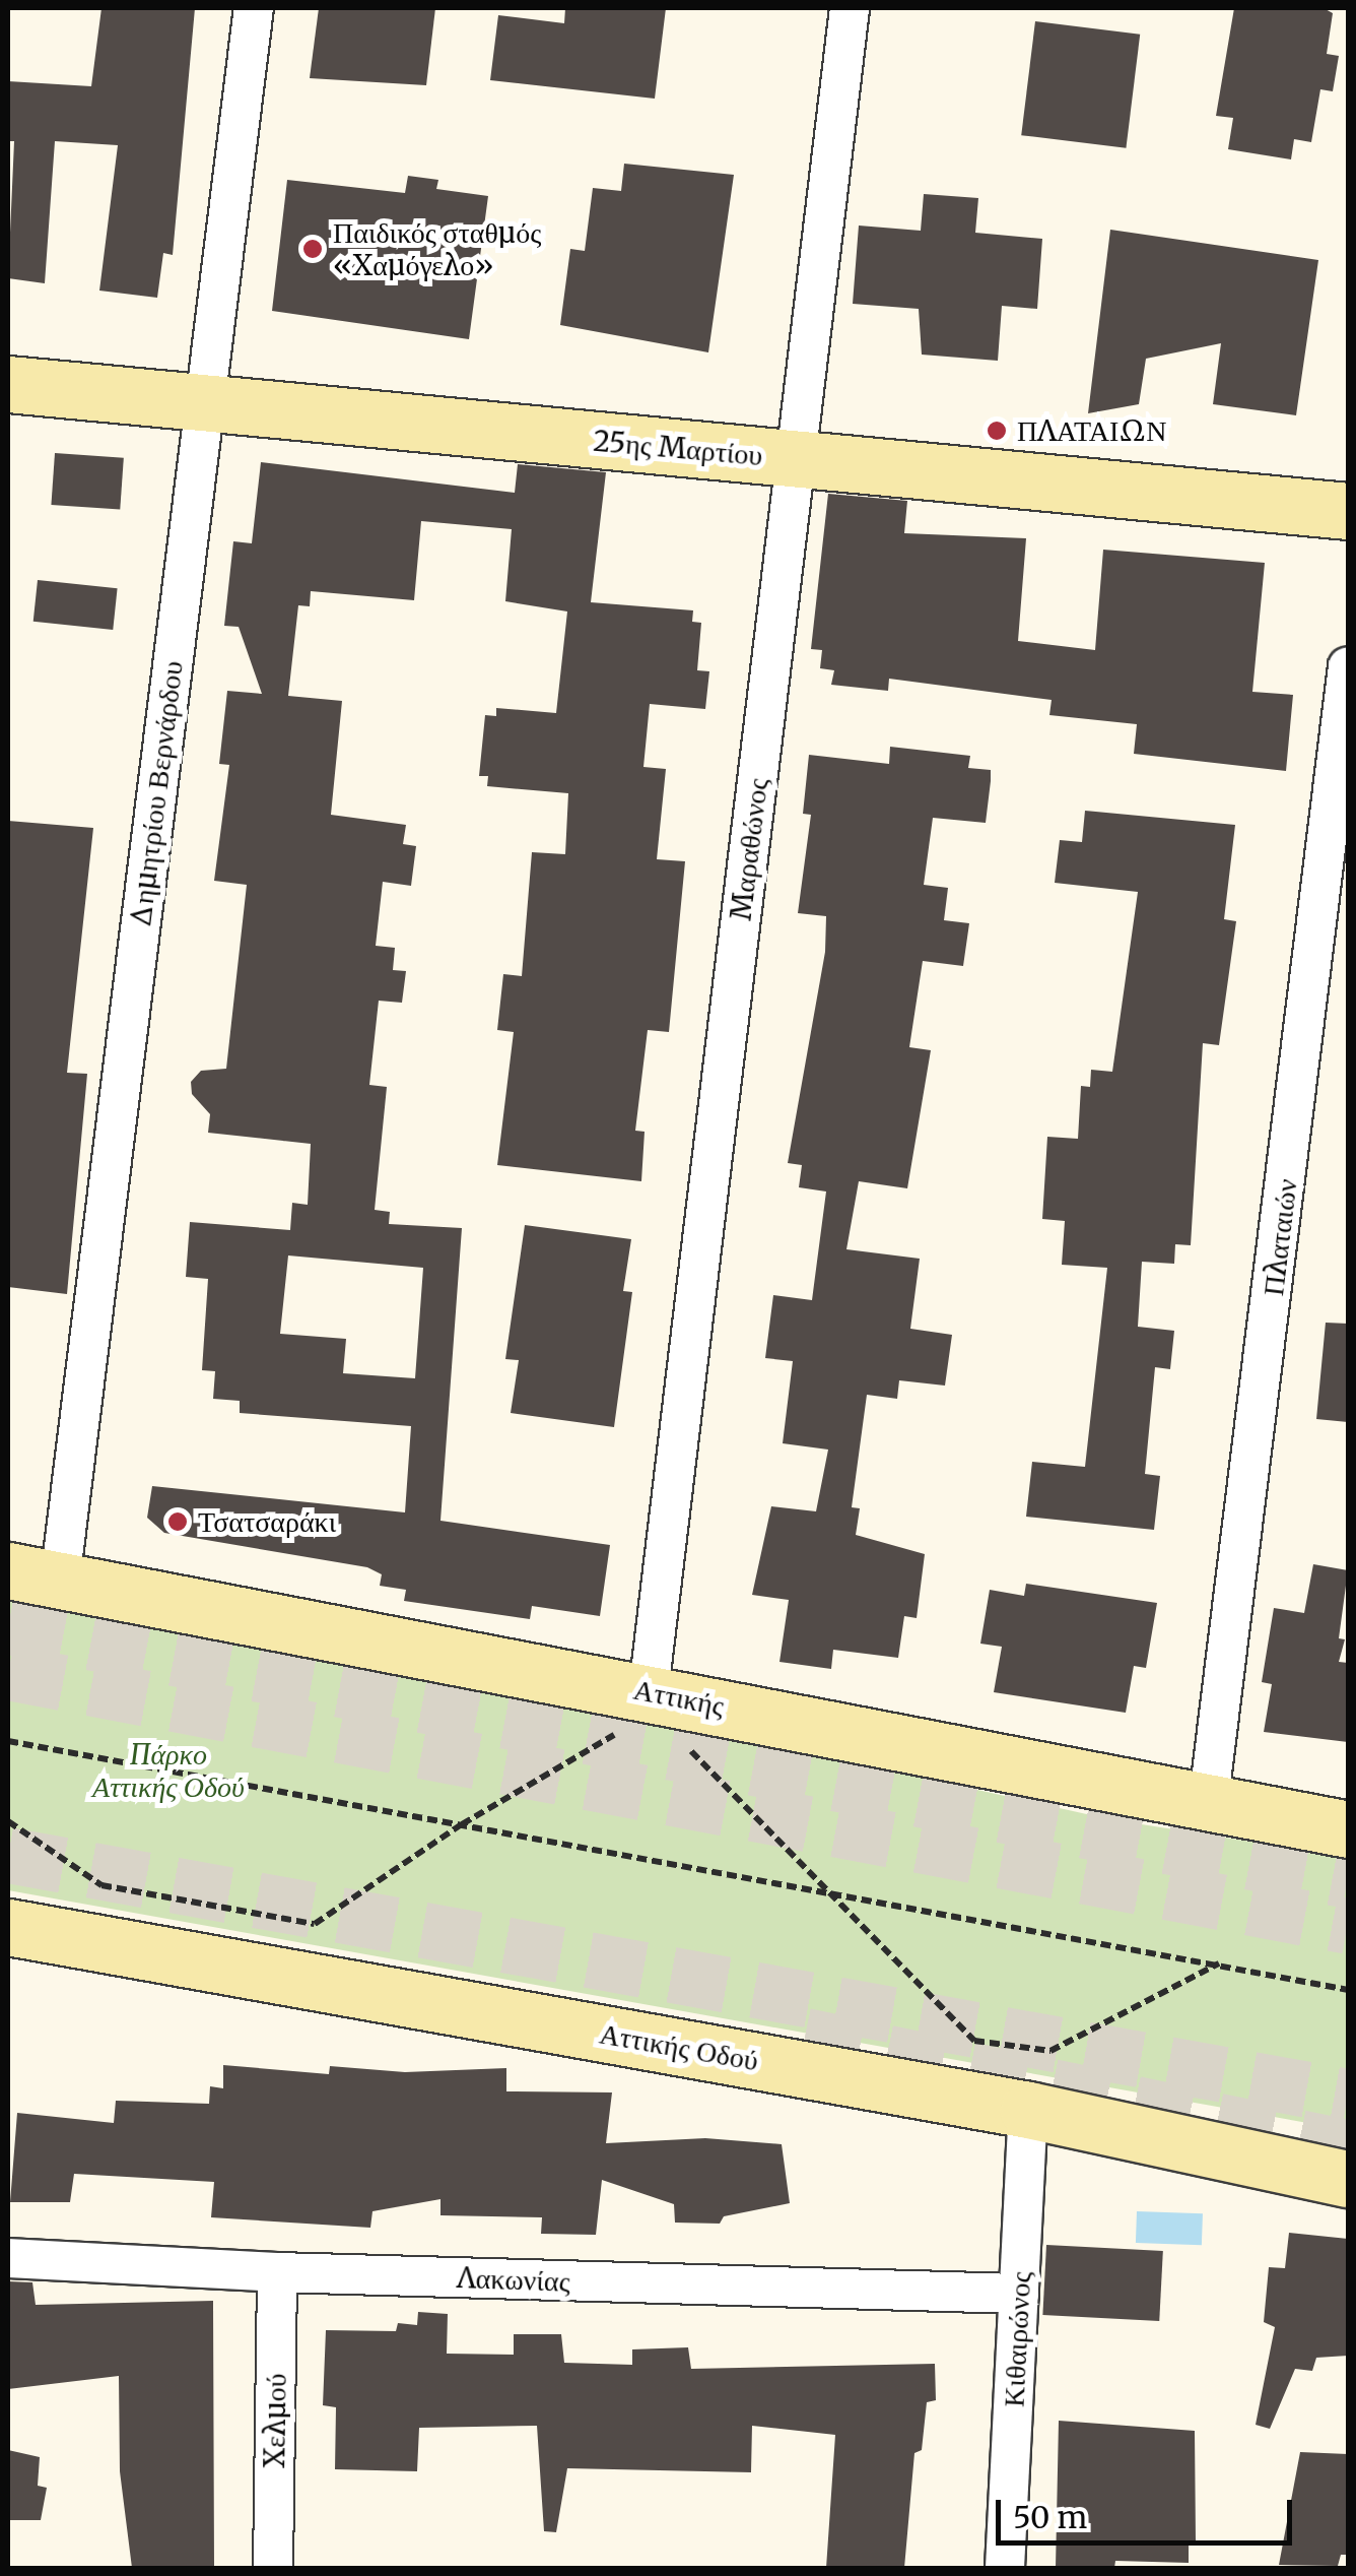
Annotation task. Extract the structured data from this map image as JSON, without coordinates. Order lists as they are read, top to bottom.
{
  "streets": {
    "main road": ["25ης Μαρτίου", "Αττικής", "Αττικής Οδού"],
    "street": [
      "Δημητρίου Βερνάρδου",
      "Μαραθώνος",
      "Πλαταιών",
      "Λακωνίας",
      "Κιθαιρώνος",
      "Χελμού"
    ]
  },
  "crossings": [
    ["25ης Μαρτίου", "Δημητρίου Βερνάρδου"],
    ["25ης Μαρτίου", "Μαραθώνος"],
    ["Δημητρίου Βερνάρδου", "Αττικής"],
    ["Μαραθώνος", "Αττικής"],
    ["Πλαταιών", "Αττικής"],
    ["Αττικής Οδού", "Κιθαιρώνος"],
    ["Λακωνίας", "Κιθαιρώνος"],
    ["Λακωνίας", "Χελμού"]
  ],
  "parks": ["Πάρκο Αττικής Οδού"],
  "places": ["Παιδικός σταθμός «Χαμόγελο»", "ΠΛΑΤΑΙΩΝ", "Τσατσαράκι"],
  "scale_bar": "50 m"
}
